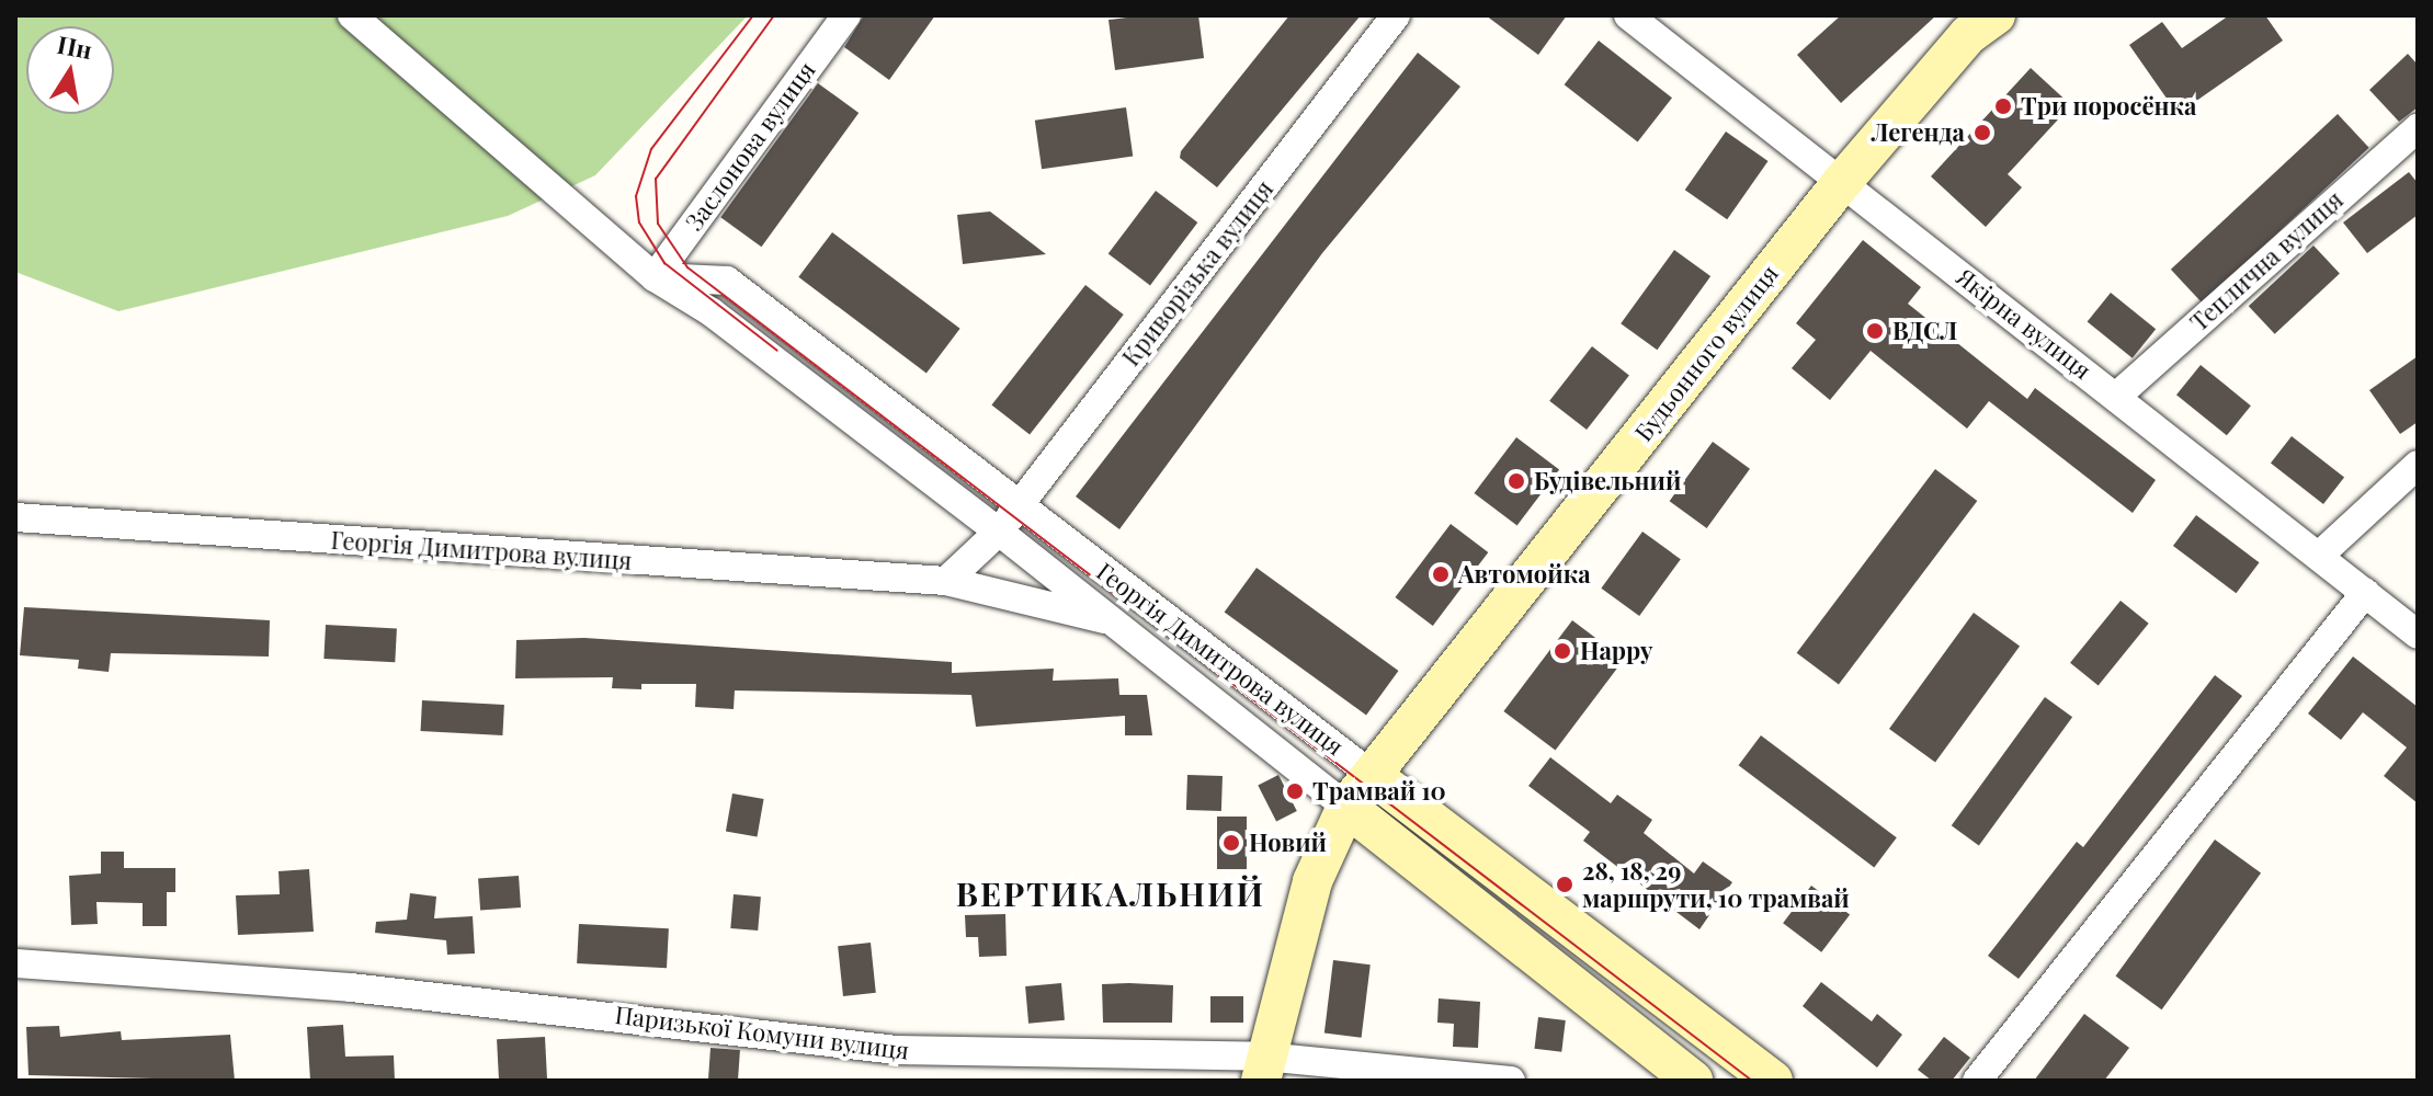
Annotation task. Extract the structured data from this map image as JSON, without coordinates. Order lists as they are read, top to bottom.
{
  "streets": {
    "main road": ["Будьонного вулиця", "Георгія Димитрова вулиця"],
    "street": [
      "Заслонова вулиця",
      "Теплична вулиця",
      "Криворізька вулиця",
      "Якірна вулиця",
      "Паризької Комуни вулиця"
    ]
  },
  "crossings": [
    ["Заслонова вулиця", "Георгія Димитрова вулиця"],
    ["Теплична вулиця", "Якірна вулиця"],
    ["Криворізька вулиця", "Георгія Димитрова вулиця"],
    ["Якірна вулиця", "Будьонного вулиця"],
    ["Будьонного вулиця", "Георгія Димитрова вулиця"],
    ["Будьонного вулиця", "Паризької Комуни вулиця"]
  ],
  "districts": ["ВЕРТИКАЛЬНИЙ"],
  "places": [
    "Три поросёнка",
    "Легенда",
    "ВДСЛ",
    "Будівельний",
    "Автомойка",
    "Happy",
    "Трамвай 10",
    "Новий",
    "28, 18, 29 маршрути, 10 трамвай"
  ],
  "north": "top"
}
